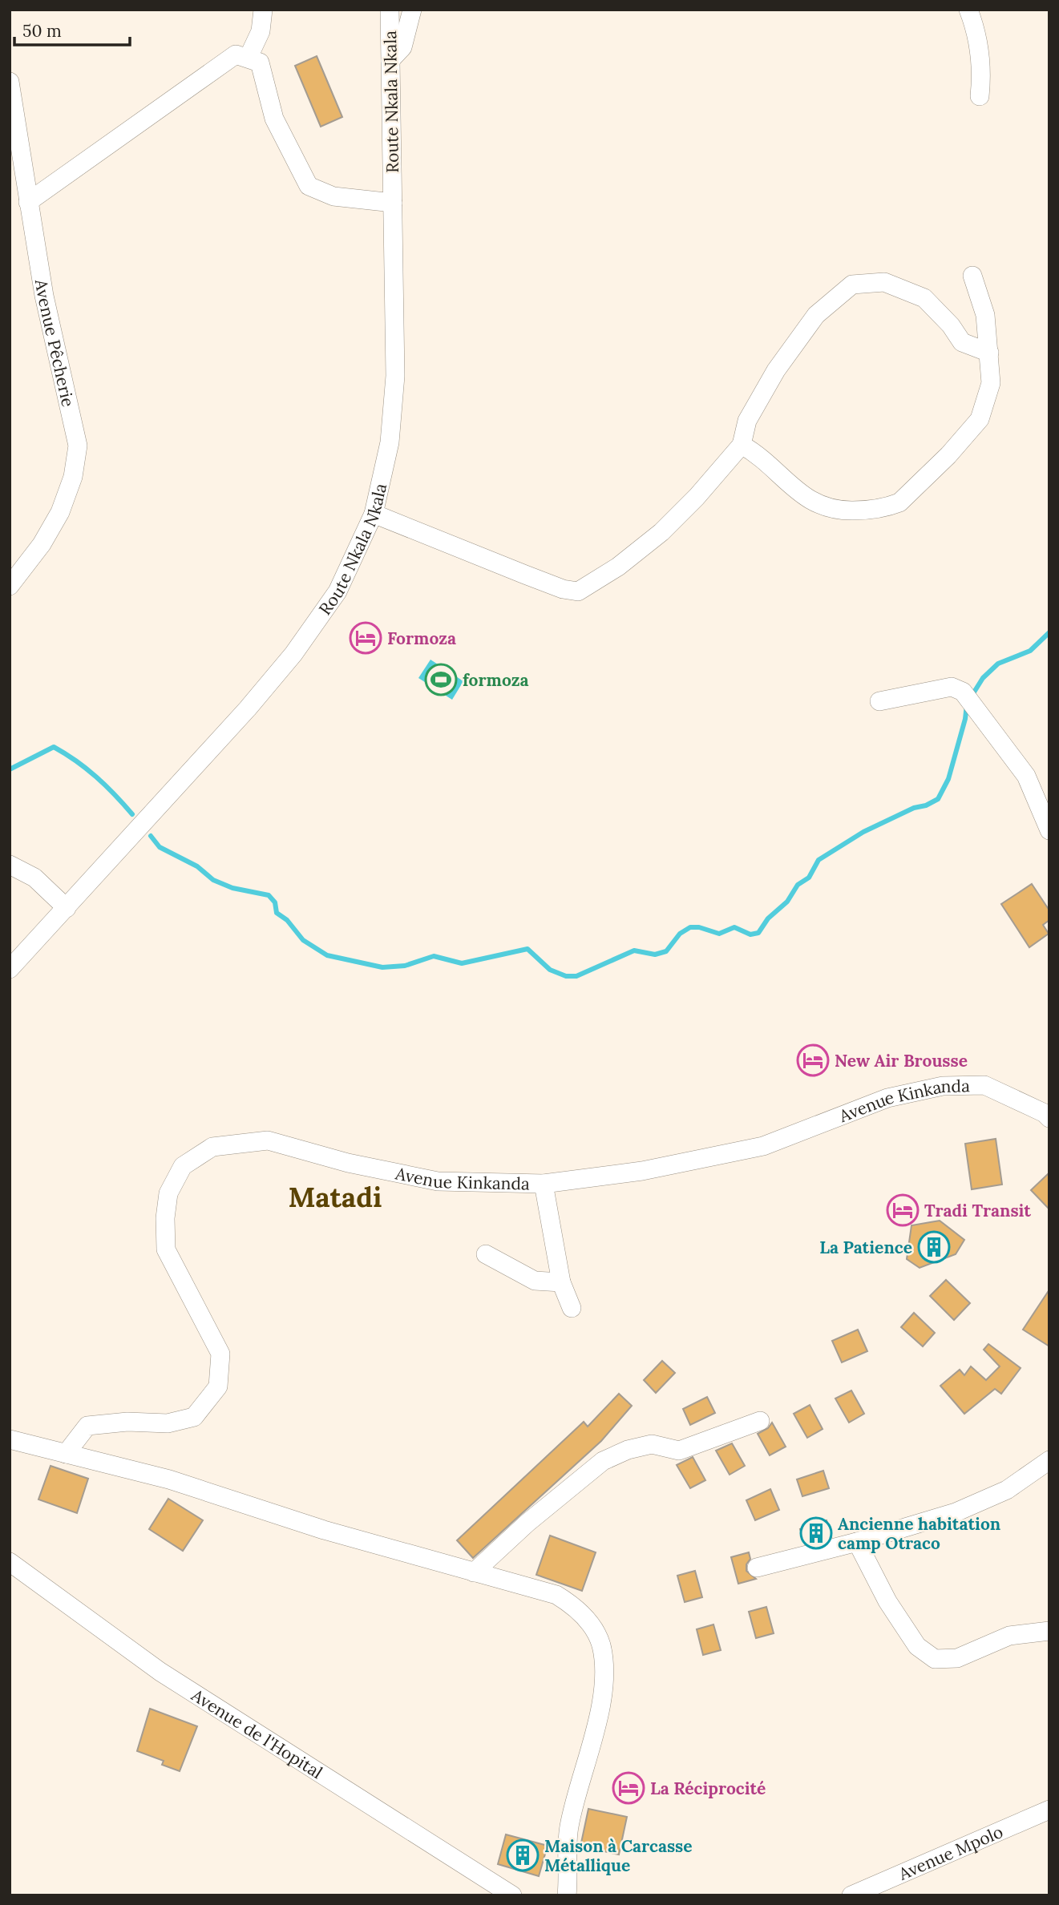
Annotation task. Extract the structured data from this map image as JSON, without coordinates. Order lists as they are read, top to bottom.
{
  "streets": {
    "street": [
      "Route Nkala Nkala",
      "Avenue Pêcherie",
      "Avenue Kinkanda",
      "Avenue de l'Hopital",
      "Avenue Mpolo"
    ]
  },
  "districts": ["Matadi"],
  "places": {
    "hotel": [
      "Formoza",
      "New Air Brousse",
      "Tradi Transit",
      "La Réciprocité"
    ],
    "sports": ["formoza"],
    "building": ["La Patience", "Ancienne habitation camp Otraco", "Maison à Carcasse Métallique"]
  },
  "scale_bar": "50 m"
}
